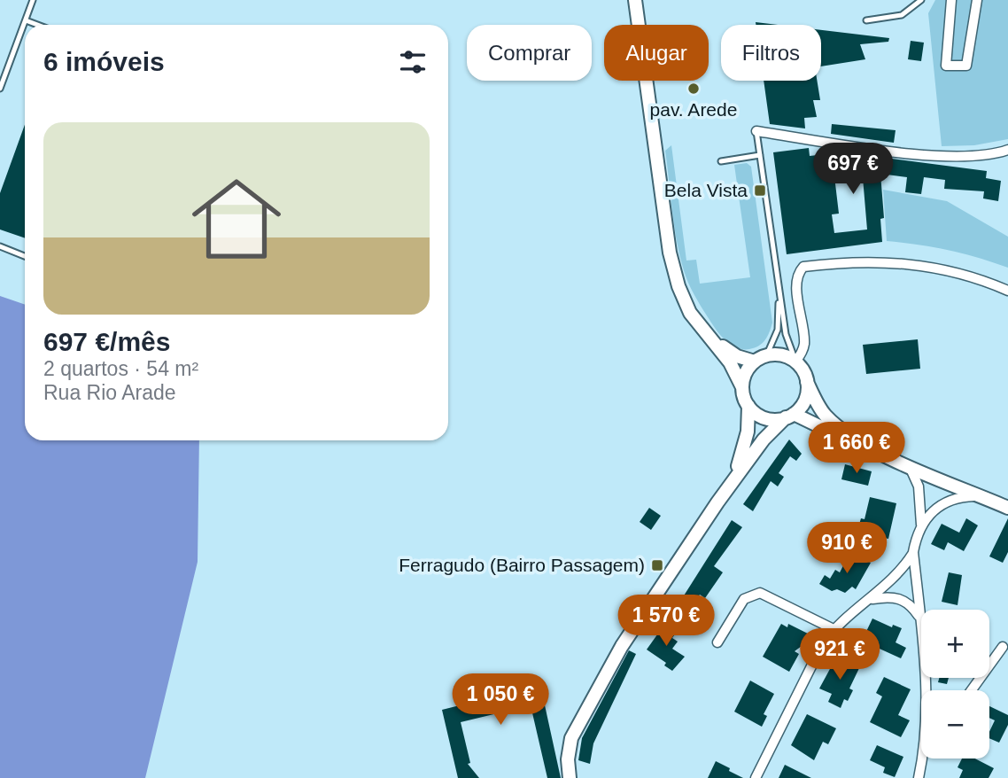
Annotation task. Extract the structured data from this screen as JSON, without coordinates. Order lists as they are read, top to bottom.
{
  "places": {
    "other": ["pav. Arede"],
    "transit": ["Bela Vista", "Ferragudo (Bairro Passagem)"]
  },
  "page": {
    "chip": ["Comprar", "Alugar", "Filtros"],
    "heading": "6 imóveis",
    "list": [
      {
        "name": "697 €/mês",
        "note": "2 quartos · 54 m² · Rua Rio Arade"
      }
    ],
    "price": [
      "697 €",
      "1 660 €",
      "910 €",
      "1 570 €",
      "921 €",
      "1 050 €"
    ],
    "map_buttons": ["+", "−"]
  }
}
